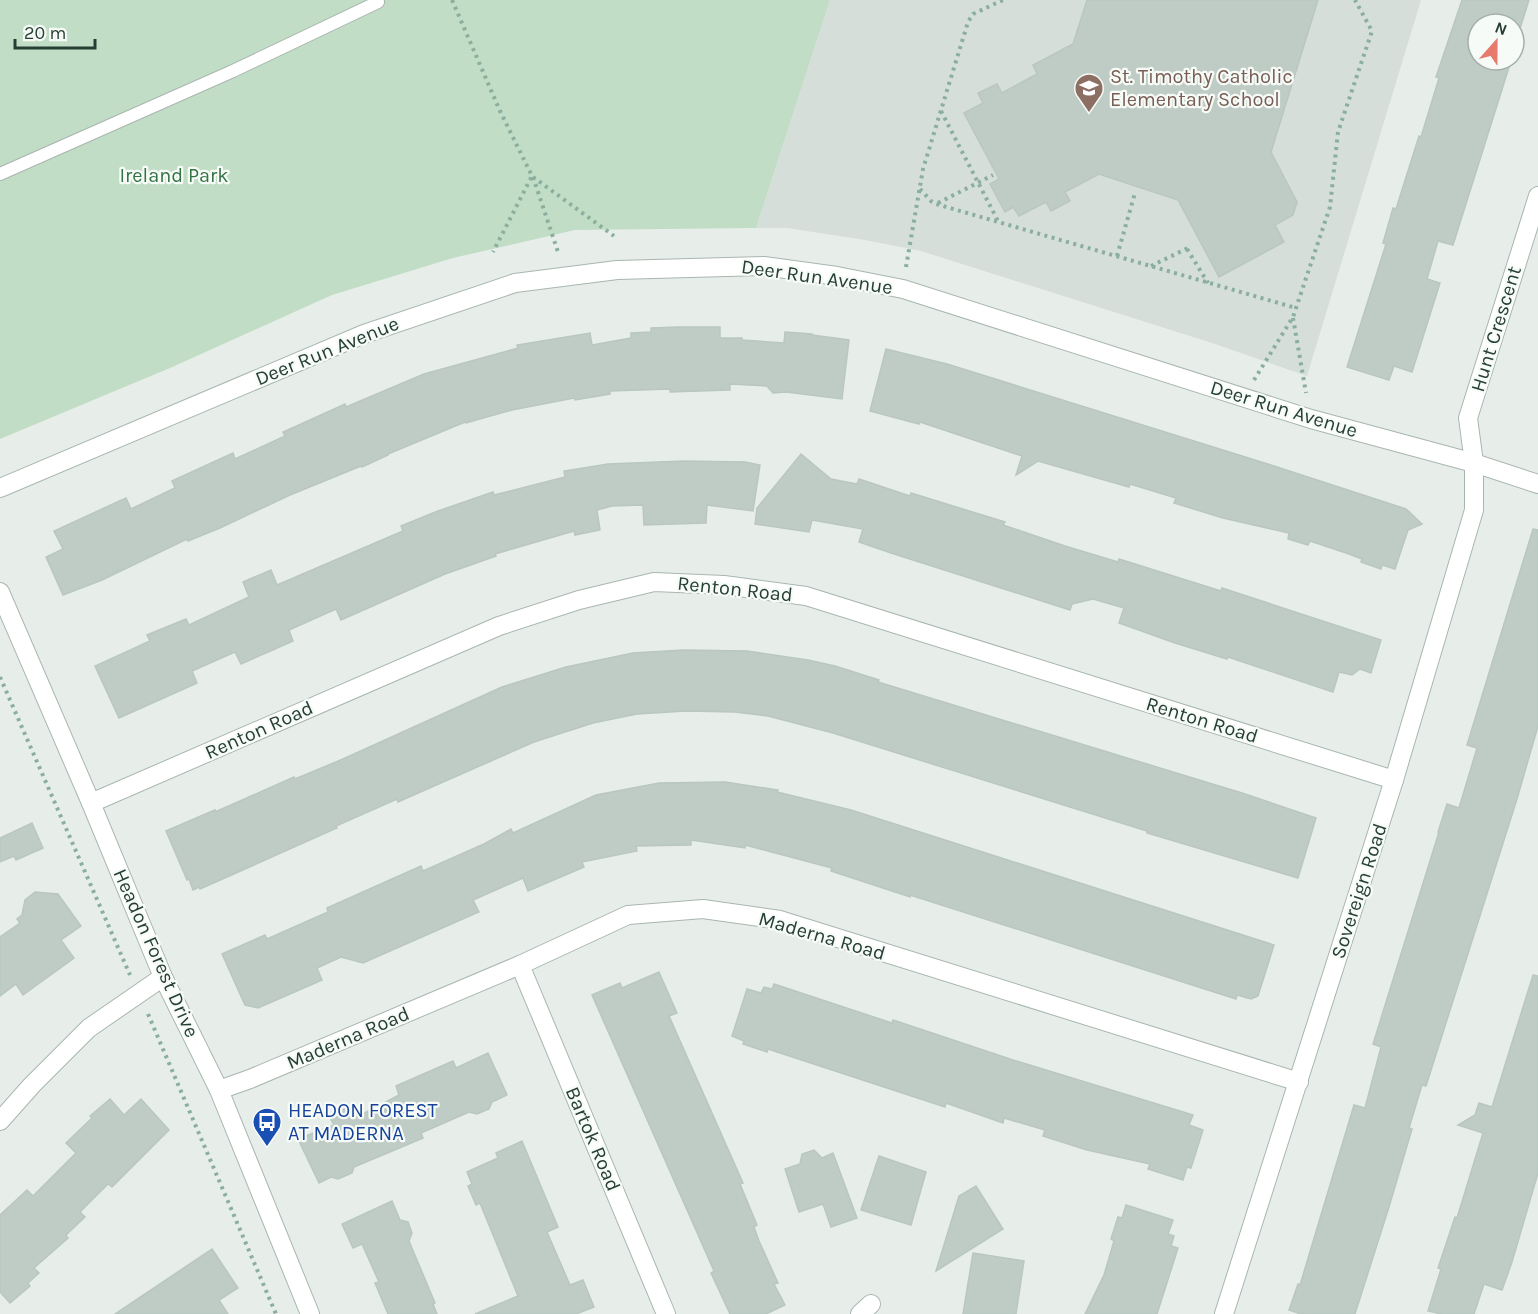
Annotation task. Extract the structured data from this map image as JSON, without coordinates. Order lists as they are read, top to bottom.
{
  "streets": {
    "street": [
      "Deer Run Avenue",
      "Hunt Crescent",
      "Renton Road",
      "Sovereign Road",
      "Maderna Road",
      "Headon Forest Drive",
      "Bartok Road"
    ]
  },
  "crossings": [
    ["Deer Run Avenue", "Hunt Crescent"],
    ["Deer Run Avenue", "Sovereign Road"],
    ["Hunt Crescent", "Sovereign Road"],
    ["Renton Road", "Sovereign Road"],
    ["Renton Road", "Headon Forest Drive"],
    ["Sovereign Road", "Maderna Road"],
    ["Maderna Road", "Headon Forest Drive"],
    ["Maderna Road", "Bartok Road"]
  ],
  "parks": ["Ireland Park"],
  "places": {
    "school or university": ["St. Timothy Catholic Elementary School"],
    "bus stop": ["HEADON FOREST AT MADERNA"]
  },
  "scale_bar": "20 m",
  "north": "top"
}
